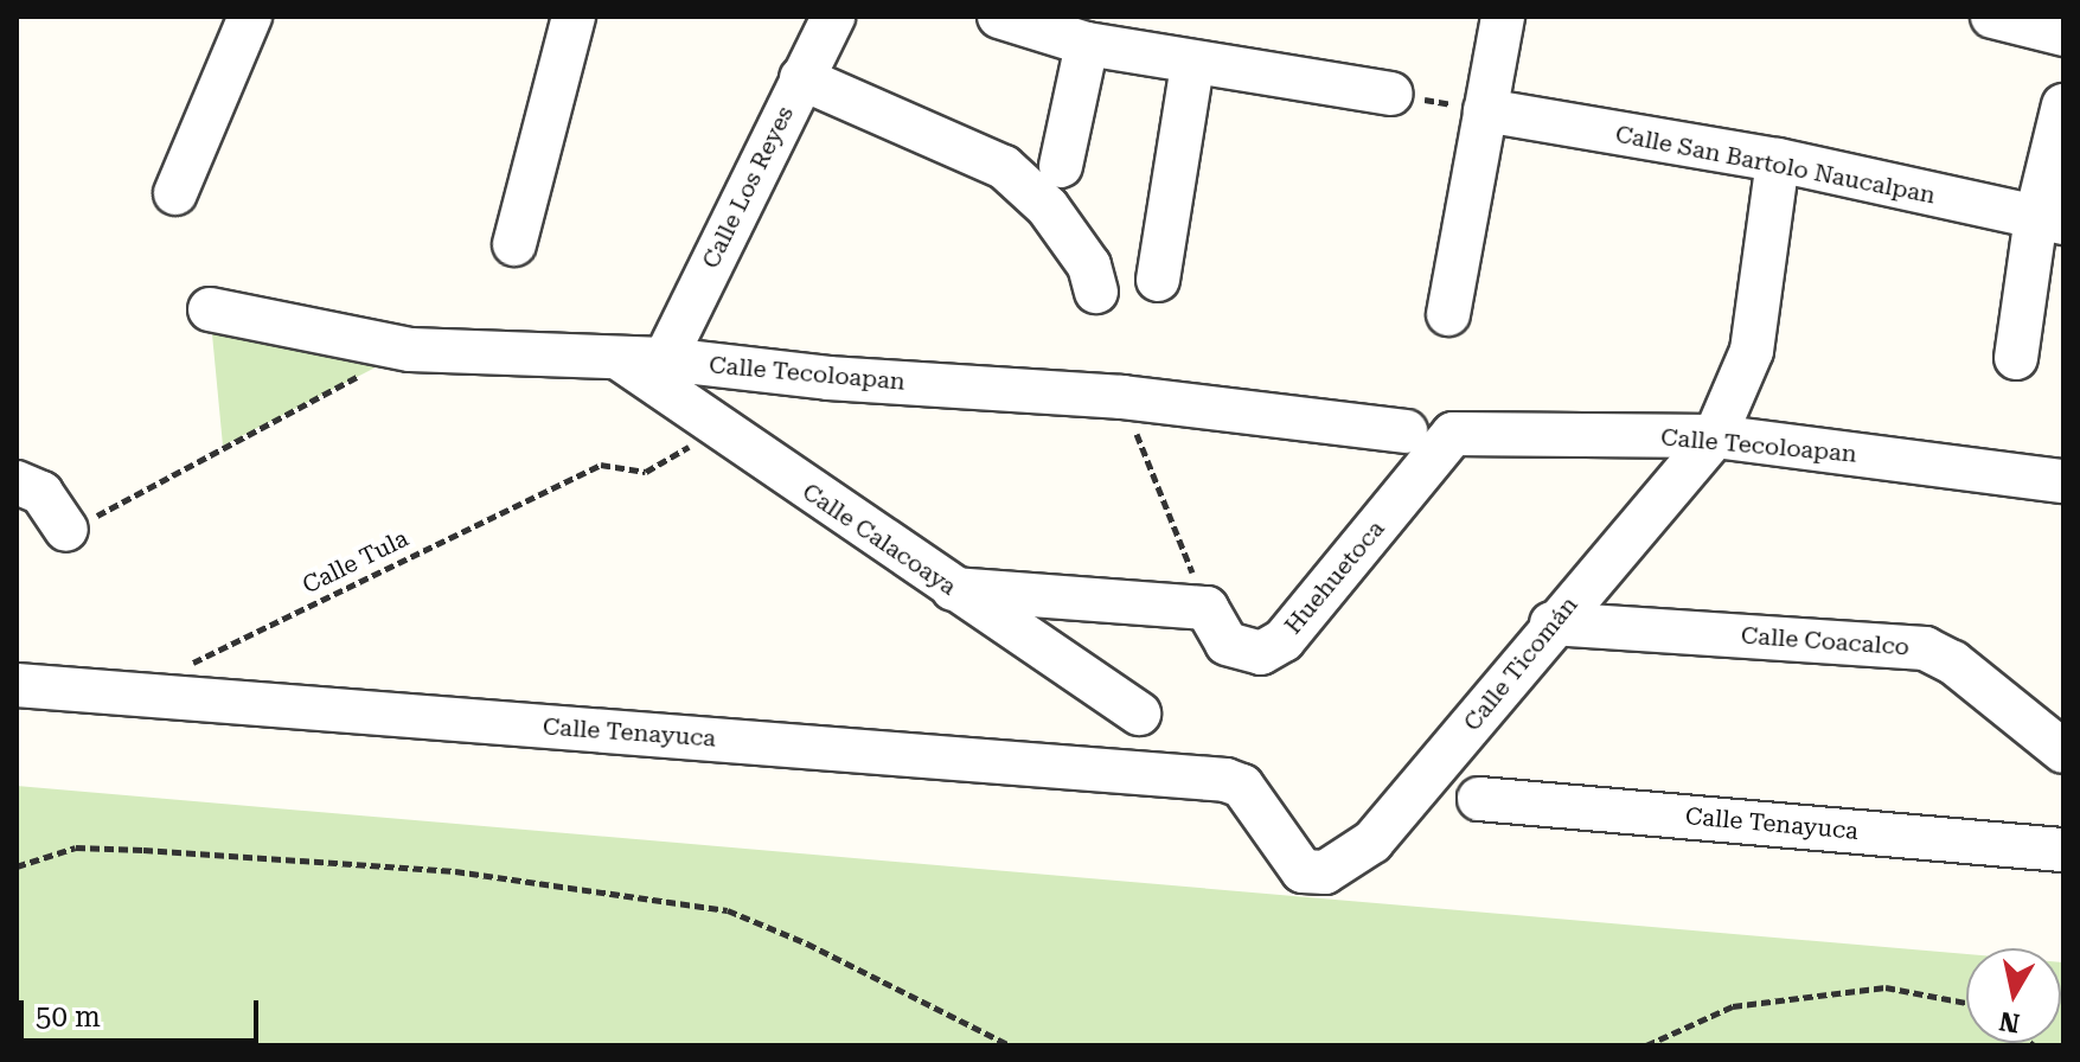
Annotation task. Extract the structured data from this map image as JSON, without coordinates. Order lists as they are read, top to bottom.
{
  "streets": {
    "street": [
      "Calle San Bartolo Naucalpan",
      "Calle Los Reyes",
      "Calle Tecoloapan",
      "Calle Calacoaya",
      "Huehuetoca",
      "Calle Coacalco",
      "Calle Ticomán",
      "Calle Tenayuca"
    ],
    "path": ["Calle Tula"]
  },
  "crossings": [
    ["Calle San Bartolo Naucalpan", "Calle Ticomán"],
    ["Calle Los Reyes", "Calle Tecoloapan"],
    ["Calle Los Reyes", "Calle Calacoaya"],
    ["Calle Tecoloapan", "Calle Calacoaya"],
    ["Calle Tecoloapan", "Huehuetoca"],
    ["Calle Tecoloapan", "Calle Ticomán"],
    ["Calle Calacoaya", "Calle Tula"],
    ["Calle Coacalco", "Calle Ticomán"],
    ["Calle Ticomán", "Calle Tenayuca"]
  ],
  "scale_bar": "50 m",
  "north": "bottom"
}
